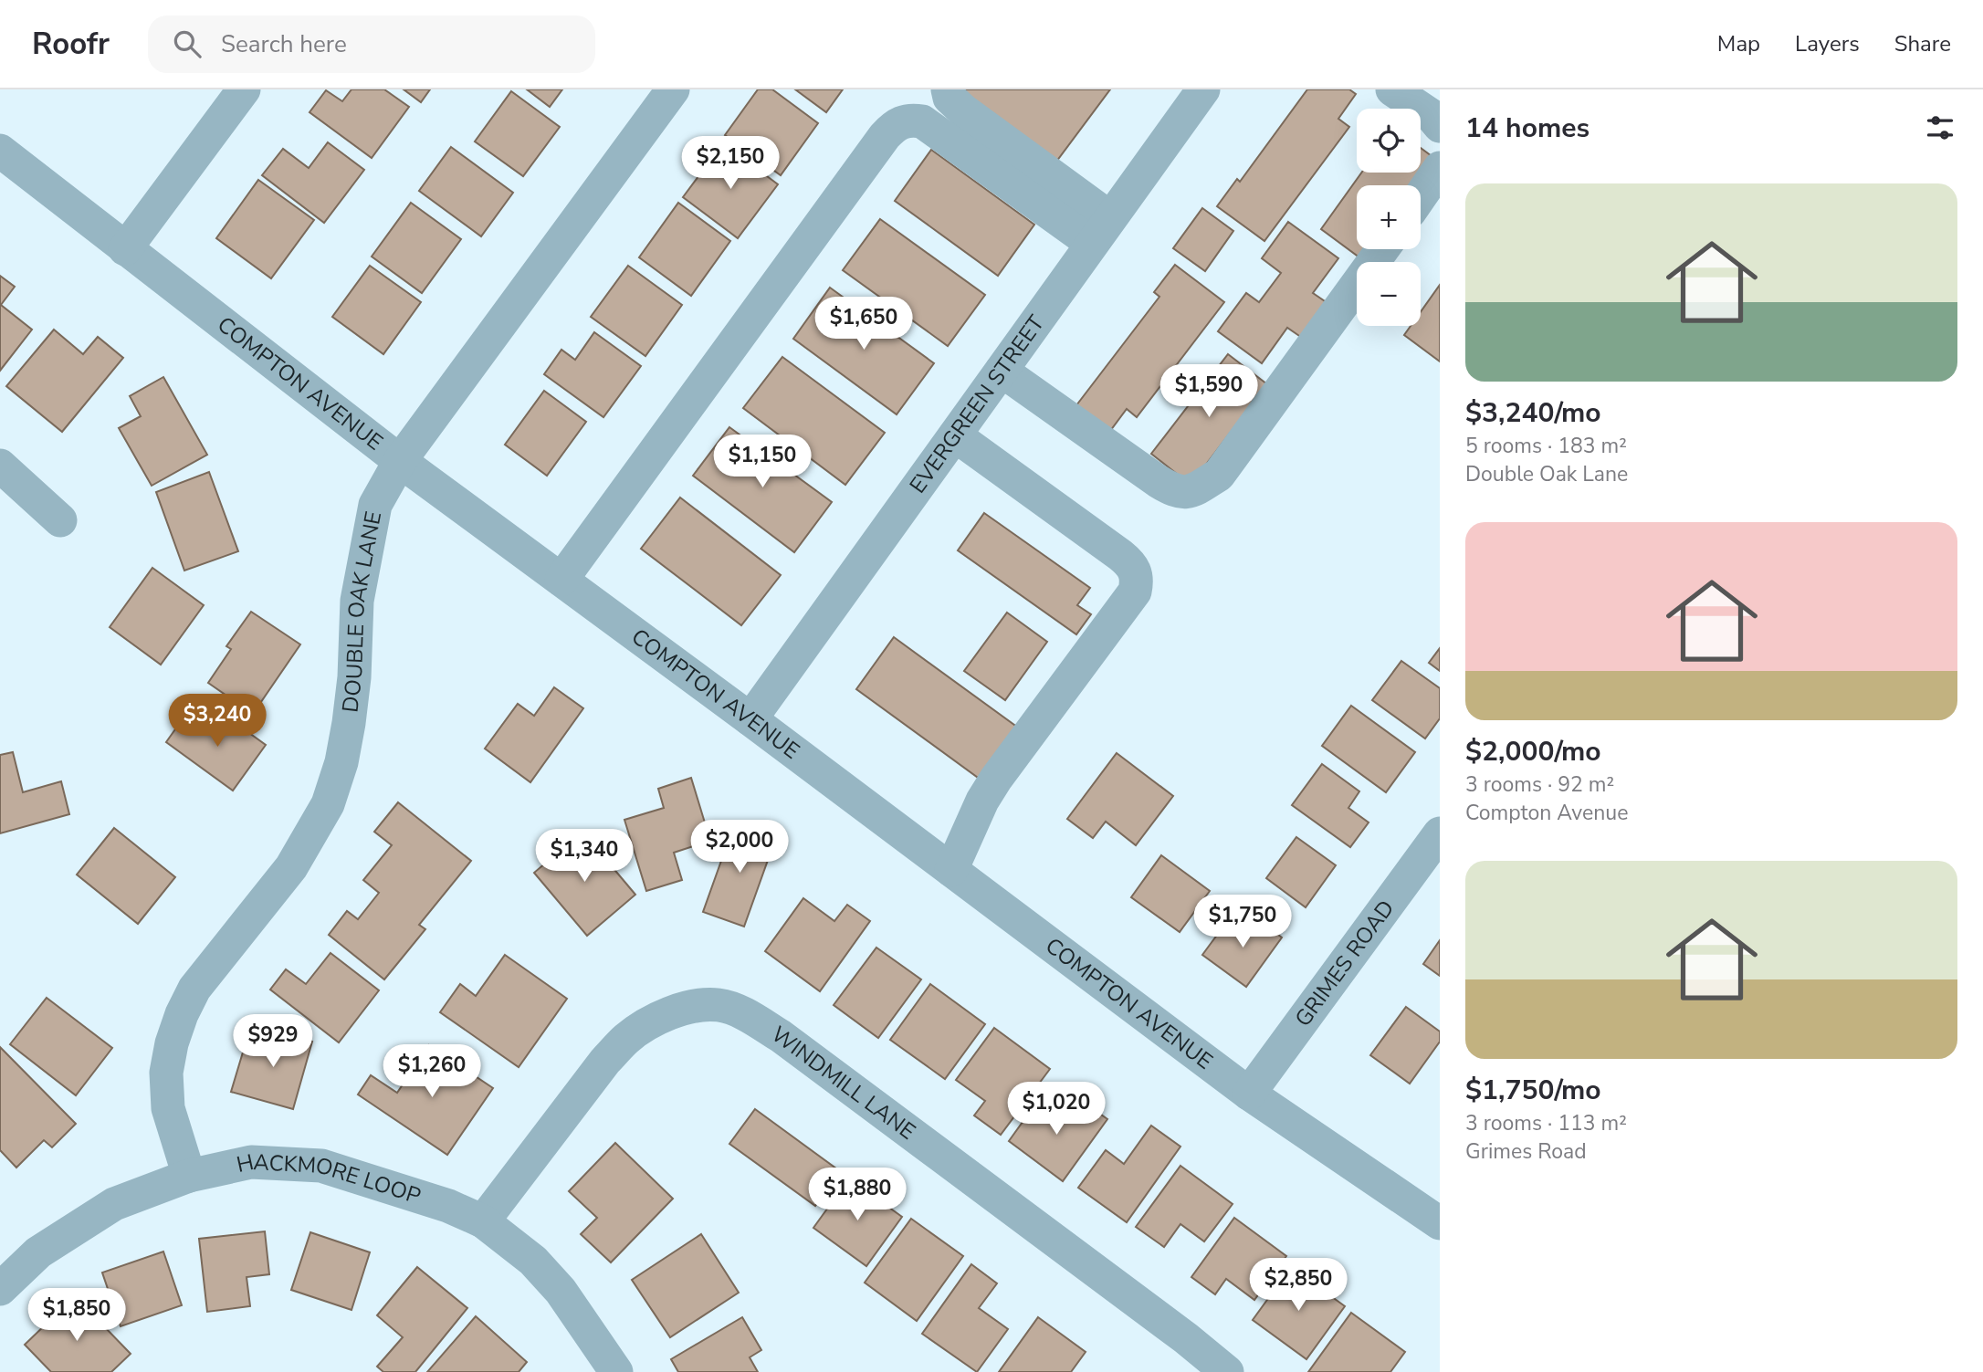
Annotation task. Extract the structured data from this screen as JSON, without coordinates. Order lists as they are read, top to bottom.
{
  "streets": {
    "street": [
      "COMPTON AVENUE",
      "EVERGREEN STREET",
      "DOUBLE OAK LANE",
      "GRIMES ROAD",
      "WINDMILL LANE",
      "HACKMORE LOOP"
    ]
  },
  "crossings": [
    ["COMPTON AVENUE", "EVERGREEN STREET"],
    ["COMPTON AVENUE", "DOUBLE OAK LANE"],
    ["COMPTON AVENUE", "GRIMES ROAD"],
    ["DOUBLE OAK LANE", "HACKMORE LOOP"],
    ["WINDMILL LANE", "HACKMORE LOOP"]
  ],
  "page": {
    "header": "Roofr",
    "search": "Search here",
    "nav": ["Map", "Layers", "Share"],
    "heading": "14 homes",
    "map_buttons": ["+", "−"],
    "price": [
      "$2,150",
      "$1,650",
      "$1,590",
      "$1,150",
      "$3,240",
      "$2,000",
      "$1,340",
      "$1,750",
      "$929",
      "$1,260",
      "$1,020",
      "$1,880",
      "$2,850",
      "$1,850"
    ],
    "list": [
      {
        "name": "$3,240/mo",
        "note": "5 rooms · 183 m² · Double Oak Lane"
      },
      {
        "name": "$2,000/mo",
        "note": "3 rooms · 92 m² · Compton Avenue"
      },
      {
        "name": "$1,750/mo",
        "note": "3 rooms · 113 m² · Grimes Road"
      }
    ]
  }
}
